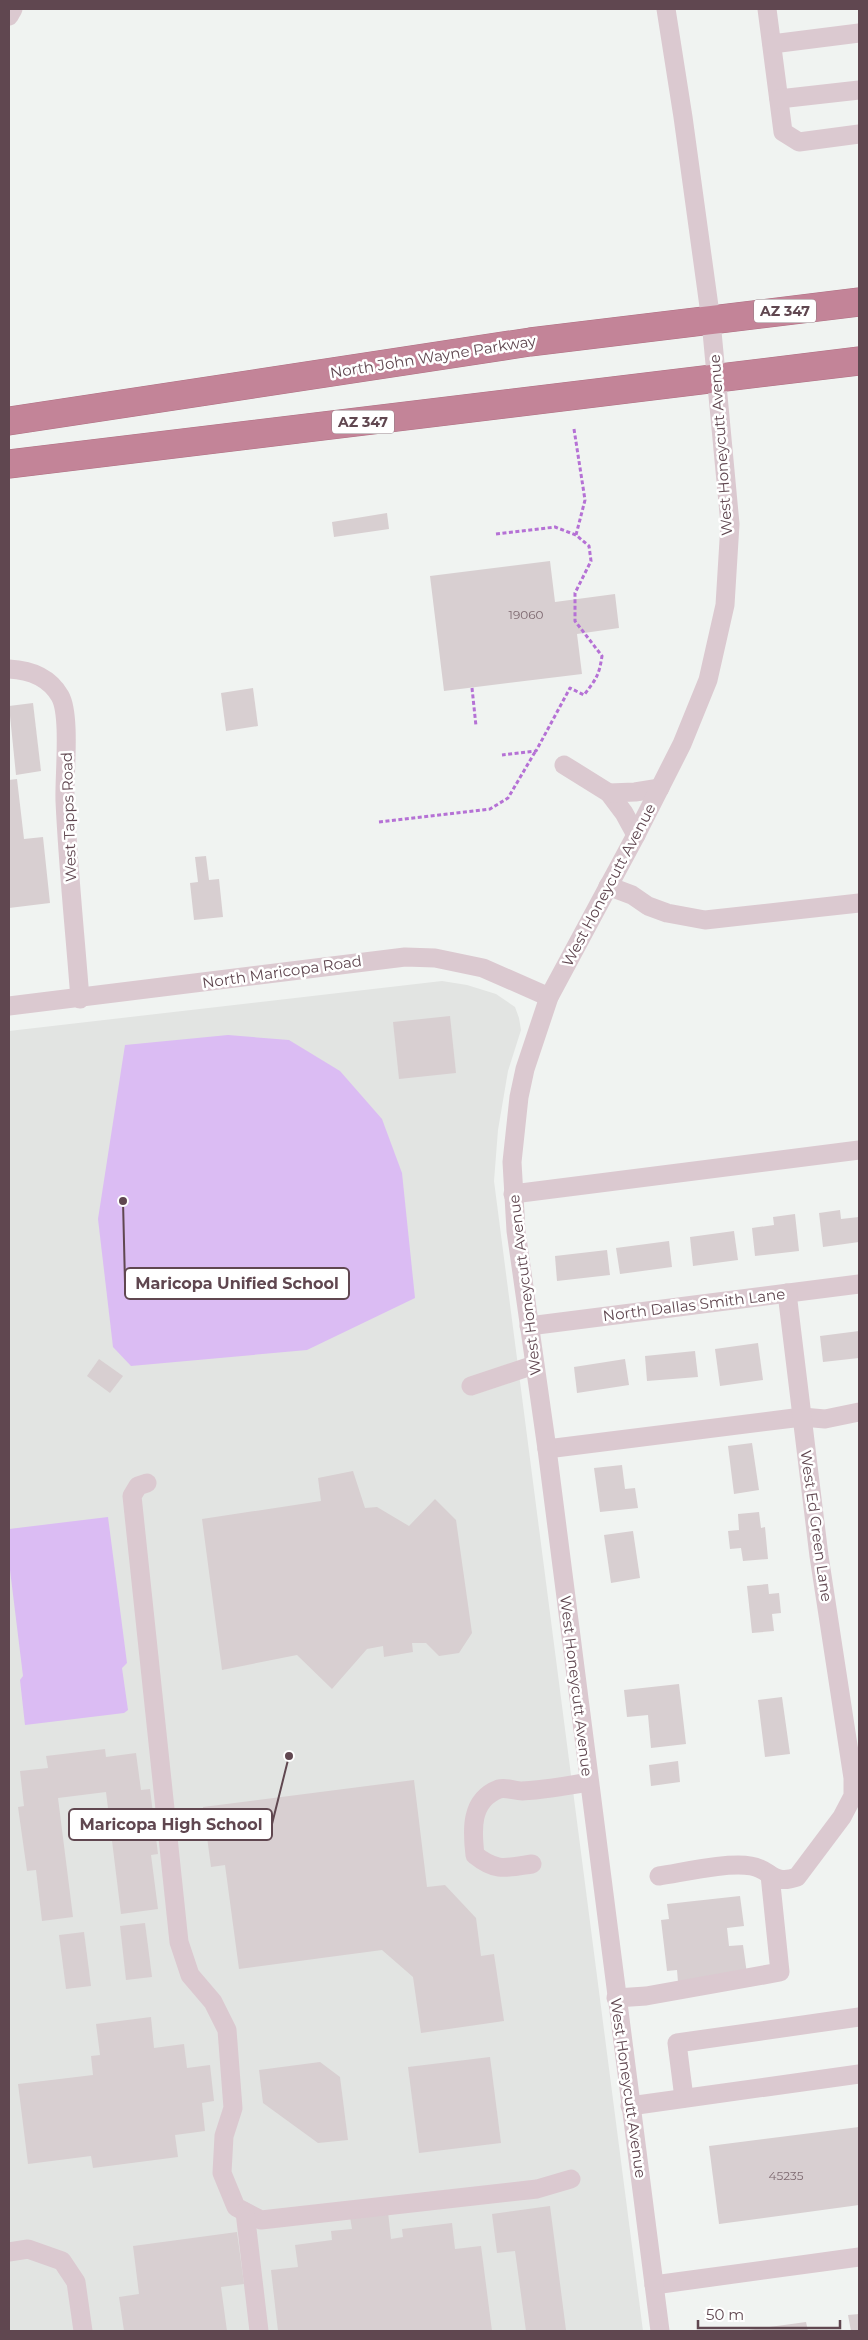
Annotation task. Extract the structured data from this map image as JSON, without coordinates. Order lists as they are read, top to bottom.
{
  "streets": {
    "highway": ["AZ 347", "North John Wayne Parkway"],
    "street": [
      "West Honeycutt Avenue",
      "West Tapps Road",
      "North Maricopa Road",
      "North Dallas Smith Lane",
      "West Ed Green Lane"
    ]
  },
  "crossings": [
    ["AZ 347", "West Honeycutt Avenue"],
    ["North John Wayne Parkway", "West Honeycutt Avenue"],
    ["West Honeycutt Avenue", "North Maricopa Road"],
    ["West Honeycutt Avenue", "North Dallas Smith Lane"],
    ["West Tapps Road", "North Maricopa Road"],
    ["North Dallas Smith Lane", "West Ed Green Lane"]
  ],
  "places": ["Maricopa Unified School", "Maricopa High School"],
  "house_numbers": ["19060", "45235"],
  "scale_bar": "50 m"
}
